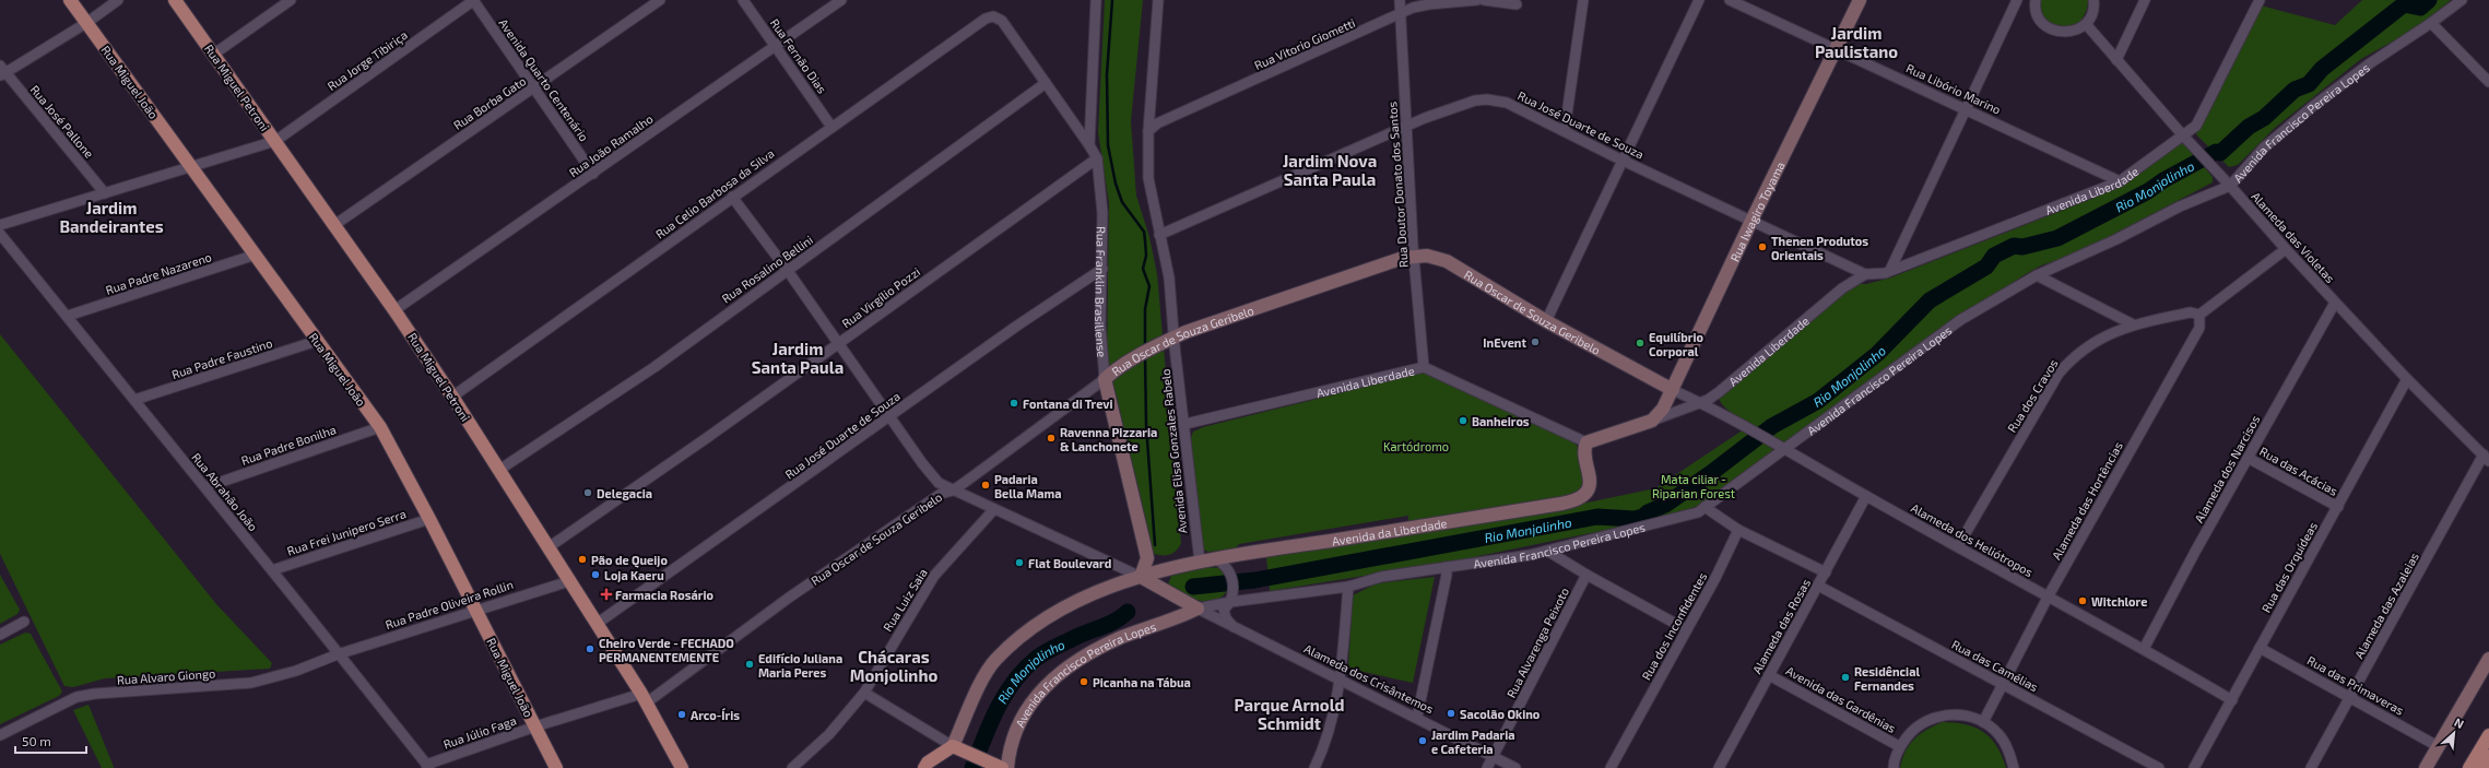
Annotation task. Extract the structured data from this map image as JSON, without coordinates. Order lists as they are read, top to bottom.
{
  "streets": {
    "main road": ["Rua Miguel João", "Rua Miguel Petroni"],
    "street": [
      "Rua Vitorio Giometti",
      "Rua Fernão Dias",
      "Rua Jorge Tibiriça",
      "Avenida Quarto Centenário",
      "Rua Libório Marino",
      "Rua Borba Gato",
      "Rua José Pallone",
      "Avenida Francisco Pereira Lopes",
      "Rua José Duarte de Souza",
      "Rua João Ramalho",
      "Rua Doutor Donato dos Santos",
      "Avenida Liberdade",
      "Rua Celio Barbosa da Silva",
      "Rua Iwagiro Toyama",
      "Alameda das Violetas",
      "Rua Rosalino Bellini",
      "Rua Padre Nazareno",
      "Rua Franklin Brasiliense",
      "Rua Virgílio Pozzi",
      "Rua Oscar de Souza Geribelo",
      "Rua Padre Faustino",
      "Rua dos Cravos",
      "Rua Padre Bonilha",
      "Avenida Elisa Gonzales Rabelo",
      "Alameda dos Narcisos",
      "Rua das Acácias",
      "Rua Abrahão João",
      "Alameda das Hortências",
      "Avenida da Liberdade",
      "Rua Frei Junipero Serra",
      "Alameda dos Heliótropos",
      "Rua das Orquídeas",
      "Rua Luiz Saia",
      "Rua Padre Oliveira Rollin",
      "Alameda das Azaleias",
      "Rua dos Inconfidentes",
      "Alameda das Rosas",
      "Rua Alvarenga Peixoto",
      "Rua das Camélias",
      "Rua Alvaro Giongo",
      "Alameda dos Crisântemos",
      "Rua das Primaveras",
      "Avenida das Gardênias",
      "Rua Júlio Faga"
    ]
  },
  "crossings": [
    ["Rua Vitorio Giometti", "Rua Doutor Donato dos Santos"],
    ["Rua Vitorio Giometti", "Avenida Elisa Gonzales Rabelo"],
    ["Rua Fernão Dias", "Rua João Ramalho"],
    ["Rua Fernão Dias", "Rua Celio Barbosa da Silva"],
    ["Rua Jorge Tibiriça", "Avenida Quarto Centenário"],
    ["Rua Jorge Tibiriça", "Rua Miguel João"],
    ["Rua Jorge Tibiriça", "Rua Miguel Petroni"],
    ["Rua Jorge Tibiriça", "Rua José Pallone"],
    ["Avenida Quarto Centenário", "Rua Borba Gato"],
    ["Avenida Quarto Centenário", "Rua João Ramalho"],
    ["Rua Miguel João", "Rua Padre Nazareno"],
    ["Rua Miguel João", "Rua Padre Faustino"],
    ["Rua Miguel João", "Rua Padre Bonilha"],
    ["Rua Miguel João", "Rua Frei Junipero Serra"],
    ["Rua Miguel João", "Rua Padre Oliveira Rollin"],
    ["Rua Miguel João", "Rua Júlio Faga"],
    ["Rua Miguel Petroni", "Rua Borba Gato"],
    ["Rua Miguel Petroni", "Rua José Duarte de Souza"],
    ["Rua Miguel Petroni", "Rua João Ramalho"],
    ["Rua Miguel Petroni", "Rua Celio Barbosa da Silva"],
    ["Rua Miguel Petroni", "Rua Rosalino Bellini"],
    ["Rua Miguel Petroni", "Rua Virgílio Pozzi"],
    ["Rua Miguel Petroni", "Rua Oscar de Souza Geribelo"],
    ["Rua Miguel Petroni", "Rua Padre Oliveira Rollin"],
    ["Rua Miguel Petroni", "Rua Júlio Faga"],
    ["Rua Libório Marino", "Avenida Liberdade"],
    ["Rua Libório Marino", "Rua Iwagiro Toyama"],
    ["Avenida Francisco Pereira Lopes", "Alameda das Violetas"],
    ["Avenida Francisco Pereira Lopes", "Alameda dos Heliótropos"],
    ["Avenida Francisco Pereira Lopes", "Alameda dos Crisântemos"],
    ["Rua José Duarte de Souza", "Rua Doutor Donato dos Santos"],
    ["Rua José Duarte de Souza", "Avenida Liberdade"],
    ["Rua José Duarte de Souza", "Rua Iwagiro Toyama"],
    ["Rua José Duarte de Souza", "Rua Franklin Brasiliense"],
    ["Rua José Duarte de Souza", "Avenida Elisa Gonzales Rabelo"],
    ["Rua Doutor Donato dos Santos", "Avenida Liberdade"],
    ["Rua Doutor Donato dos Santos", "Rua Oscar de Souza Geribelo"],
    ["Avenida Liberdade", "Rua Iwagiro Toyama"],
    ["Avenida Liberdade", "Alameda das Violetas"],
    ["Avenida Liberdade", "Rua Oscar de Souza Geribelo"],
    ["Avenida Liberdade", "Avenida Elisa Gonzales Rabelo"],
    ["Avenida Liberdade", "Avenida da Liberdade"],
    ["Avenida Liberdade", "Alameda dos Heliótropos"],
    ["Rua Celio Barbosa da Silva", "Rua Rosalino Bellini"],
    ["Rua Iwagiro Toyama", "Rua Oscar de Souza Geribelo"],
    ["Alameda das Violetas", "Alameda dos Narcisos"],
    ["Alameda das Violetas", "Rua das Orquídeas"],
    ["Alameda das Violetas", "Alameda das Azaleias"],
    ["Rua Padre Nazareno", "Rua Abrahão João"],
    ["Rua Franklin Brasiliense", "Rua Virgílio Pozzi"],
    ["Rua Franklin Brasiliense", "Rua Oscar de Souza Geribelo"],
    ["Rua Franklin Brasiliense", "Avenida da Liberdade"],
    ["Rua Oscar de Souza Geribelo", "Avenida Elisa Gonzales Rabelo"],
    ["Rua Oscar de Souza Geribelo", "Alameda dos Heliótropos"],
    ["Rua Oscar de Souza Geribelo", "Rua Júlio Faga"],
    ["Rua Padre Faustino", "Rua Abrahão João"],
    ["Rua dos Cravos", "Alameda das Hortências"],
    ["Rua dos Cravos", "Alameda dos Heliótropos"],
    ["Rua Padre Bonilha", "Rua Abrahão João"],
    ["Avenida Elisa Gonzales Rabelo", "Avenida da Liberdade"],
    ["Alameda dos Narcisos", "Rua das Acácias"],
    ["Alameda dos Narcisos", "Alameda dos Heliótropos"],
    ["Rua das Acácias", "Rua das Orquídeas"],
    ["Rua Abrahão João", "Rua Frei Junipero Serra"],
    ["Rua Abrahão João", "Rua Padre Oliveira Rollin"],
    ["Rua Abrahão João", "Rua Alvaro Giongo"],
    ["Rua Abrahão João", "Rua Júlio Faga"],
    ["Alameda das Hortências", "Alameda dos Heliótropos"],
    ["Alameda das Hortências", "Rua das Camélias"],
    ["Alameda dos Heliótropos", "Rua das Orquídeas"],
    ["Alameda dos Heliótropos", "Alameda das Rosas"],
    ["Rua das Orquídeas", "Rua das Primaveras"],
    ["Rua Padre Oliveira Rollin", "Rua Alvaro Giongo"],
    ["Alameda das Azaleias", "Rua das Primaveras"],
    ["Alameda das Rosas", "Rua das Camélias"],
    ["Alameda das Rosas", "Avenida das Gardênias"],
    ["Rua Alvarenga Peixoto", "Alameda dos Crisântemos"]
  ],
  "districts": [
    "Jardim Paulistano",
    "Jardim Nova Santa Paula",
    "Jardim Bandeirantes",
    "Jardim Santa Paula",
    "Chácaras Monjolinho",
    "Parque Arnold Schmidt"
  ],
  "water": ["Rio Monjolinho"],
  "parks": ["Kartódromo", "Mata ciliar - Riparian Forest"],
  "places": {
    "other": [
      "Thenen Produtos Orientais",
      "InEvent",
      "Equilíbrio Corporal",
      "Fontana di Trevi",
      "Banheiros",
      "Ravenna Pizzaria & Lanchonete",
      "Padaria Bella Mama",
      "Delegacia",
      "Pão de Queijo",
      "Flat Boulevard",
      "Loja Kaeru",
      "Witchlore",
      "Cheiro Verde - FECHADO PERMANENTEMENTE",
      "Edifício Juliana Maria Peres",
      "Residêncial Fernandes",
      "Picanha na Tábua",
      "Sacolão Okino",
      "Arco-Íris",
      "Jardim Padaria e Cafeteria"
    ],
    "health": ["Farmacia Rosário"]
  },
  "scale_bar": "50 m",
  "north": "top right"
}
